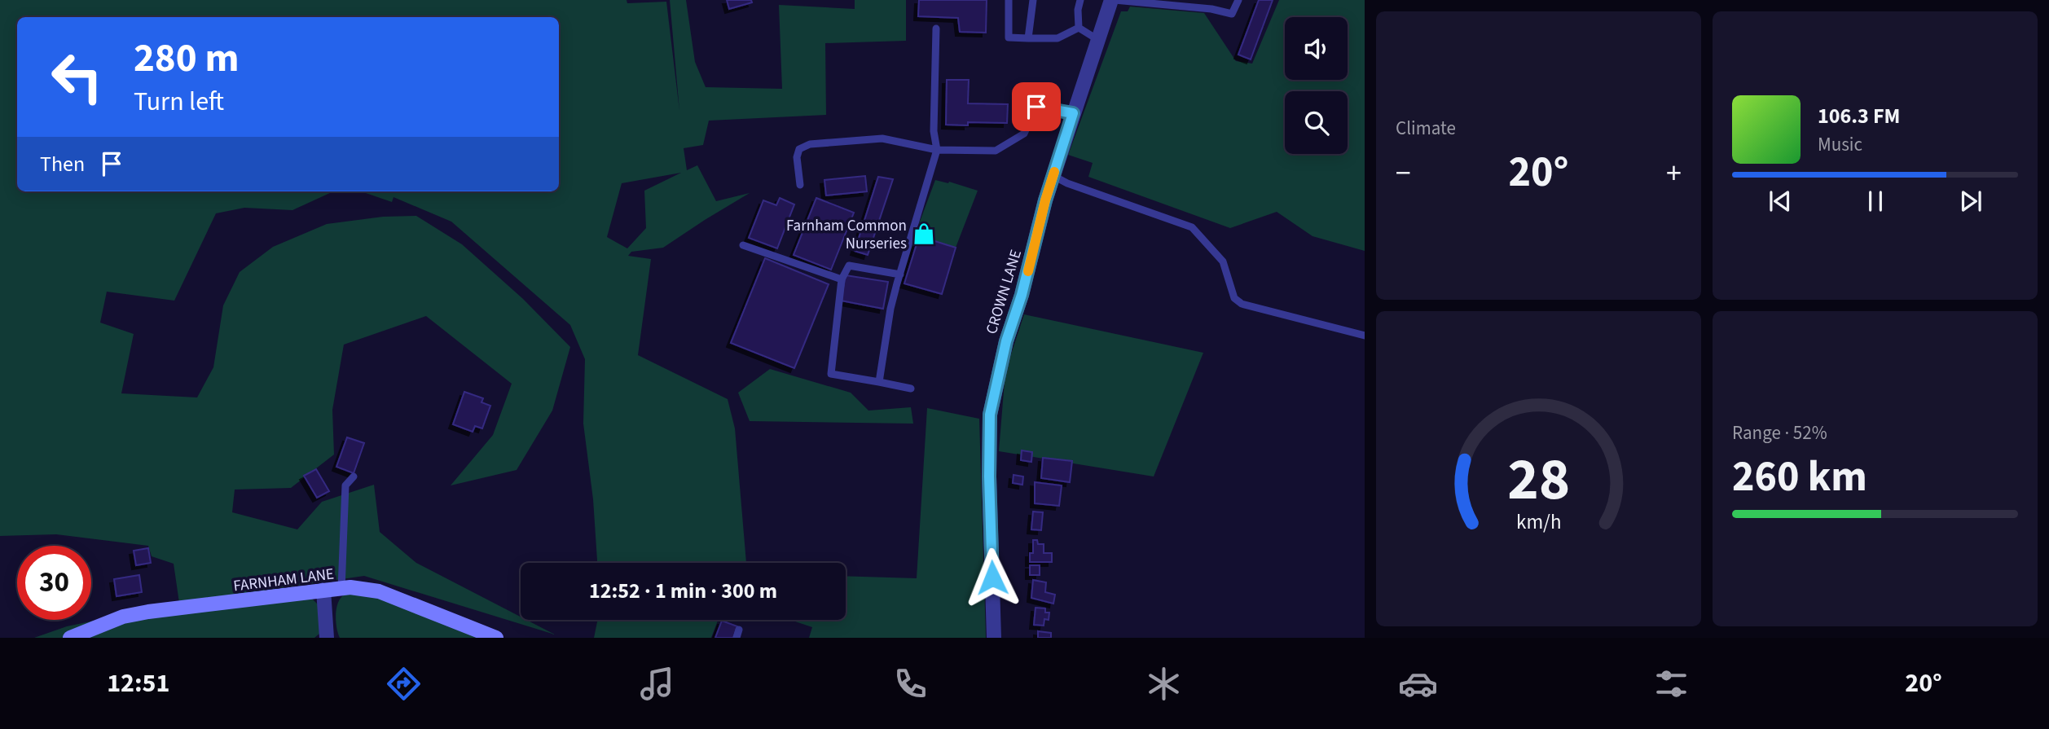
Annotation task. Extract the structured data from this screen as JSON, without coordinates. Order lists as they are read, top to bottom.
{
  "streets": {
    "street": ["CROWN LANE", "FARNHAM LANE"]
  },
  "places": {
    "shop": ["Farnham Common Nurseries"]
  },
  "page": {
    "tile": [
      "Climate",
      ["Range · 52%", "260 km"]
    ],
    "turn": ["280 m", "Turn left"],
    "song": ["106.3 FM", "Music"],
    "then": "Then",
    "heat": ["−", "20°", "+"],
    "limit": "30",
    "trip": "12:52 · 1 min · 300 m",
    "tabs": ["12:51", "20°"],
    "gauge": ["28", "km/h"]
  }
}
